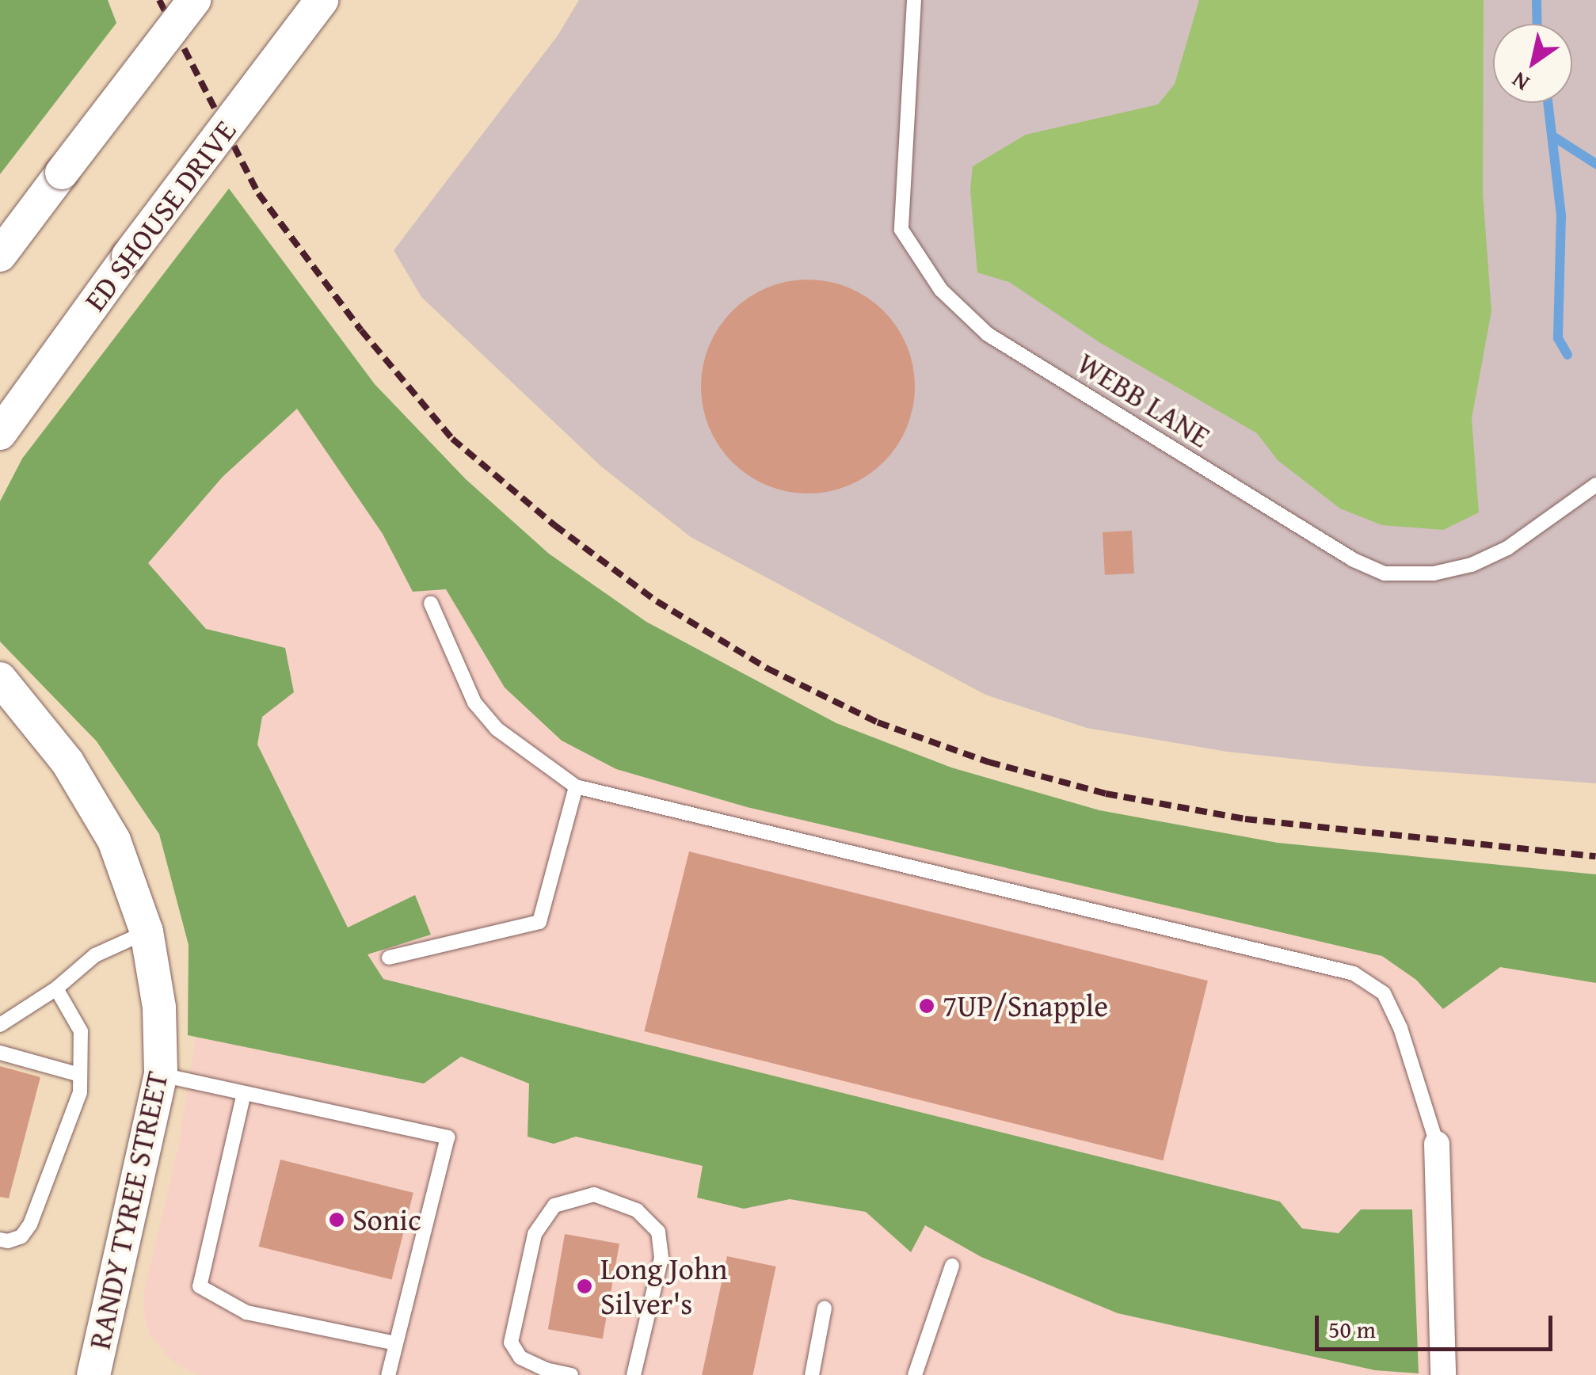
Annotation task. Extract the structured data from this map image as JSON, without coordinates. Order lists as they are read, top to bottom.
{
  "streets": {
    "street": ["ED SHOUSE DRIVE", "RANDY TYREE STREET"],
    "lane": ["WEBB LANE"]
  },
  "places": ["7UP/Snapple", "Sonic", "Long John Silver's"],
  "scale_bar": "50 m",
  "north": "bottom left"
}
